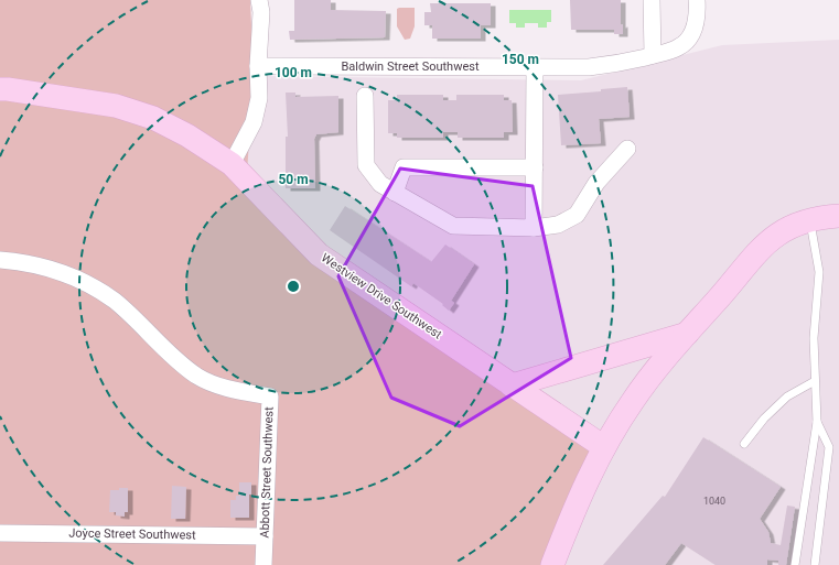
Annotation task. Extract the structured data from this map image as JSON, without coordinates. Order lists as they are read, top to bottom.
{
  "streets": {
    "street": [
      "Baldwin Street Southwest",
      "Westview Drive Southwest",
      "Abbott Street Southwest",
      "Joyce Street Southwest"
    ]
  },
  "crossings": [
    ["Abbott Street Southwest", "Joyce Street Southwest"]
  ],
  "house_numbers": ["1040"],
  "rings": ["150 m", "100 m", "50 m"]
}
